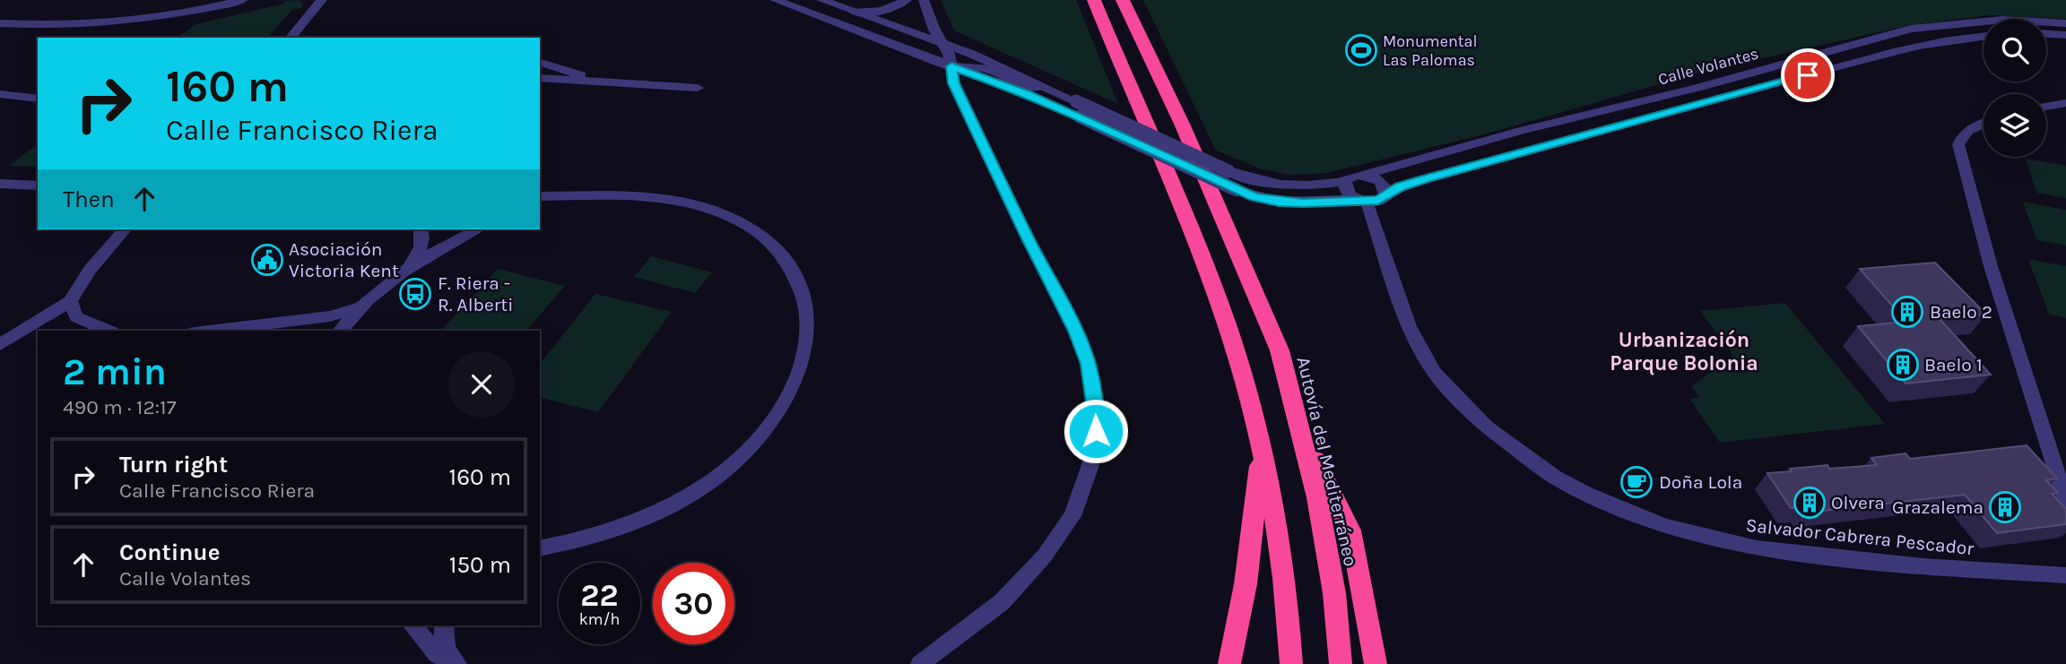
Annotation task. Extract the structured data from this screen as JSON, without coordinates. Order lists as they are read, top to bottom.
{
  "streets": {
    "highway": ["Autovía del Mediterráneo"],
    "street": ["Calle Volantes", "Salvador Cabrera Pescador"]
  },
  "crossings": [
    ["Calle Volantes", "Salvador Cabrera Pescador"]
  ],
  "districts": ["Urbanización Parque Bolonia"],
  "places": {
    "sports": ["Monumental Las Palomas"],
    "public building": ["Asociación Victoria Kent"],
    "bus stop": ["F. Riera - R. Alberti"],
    "building": [
      "Baelo 2",
      "Baelo 1",
      "Olvera",
      "Grazalema"
    ],
    "cafe": ["Doña Lola"]
  },
  "page": {
    "turn": ["160 m", "Calle Francisco Riera"],
    "then": "Then",
    "heading": ["2 min", "490 m · 12:17"],
    "list": [
      {
        "name": "Turn right",
        "note": "Calle Francisco Riera",
        "value": "160 m"
      },
      {
        "name": "Continue",
        "note": "Calle Volantes",
        "value": "150 m"
      }
    ],
    "speed": "22 km/h",
    "limit": "30"
  }
}
